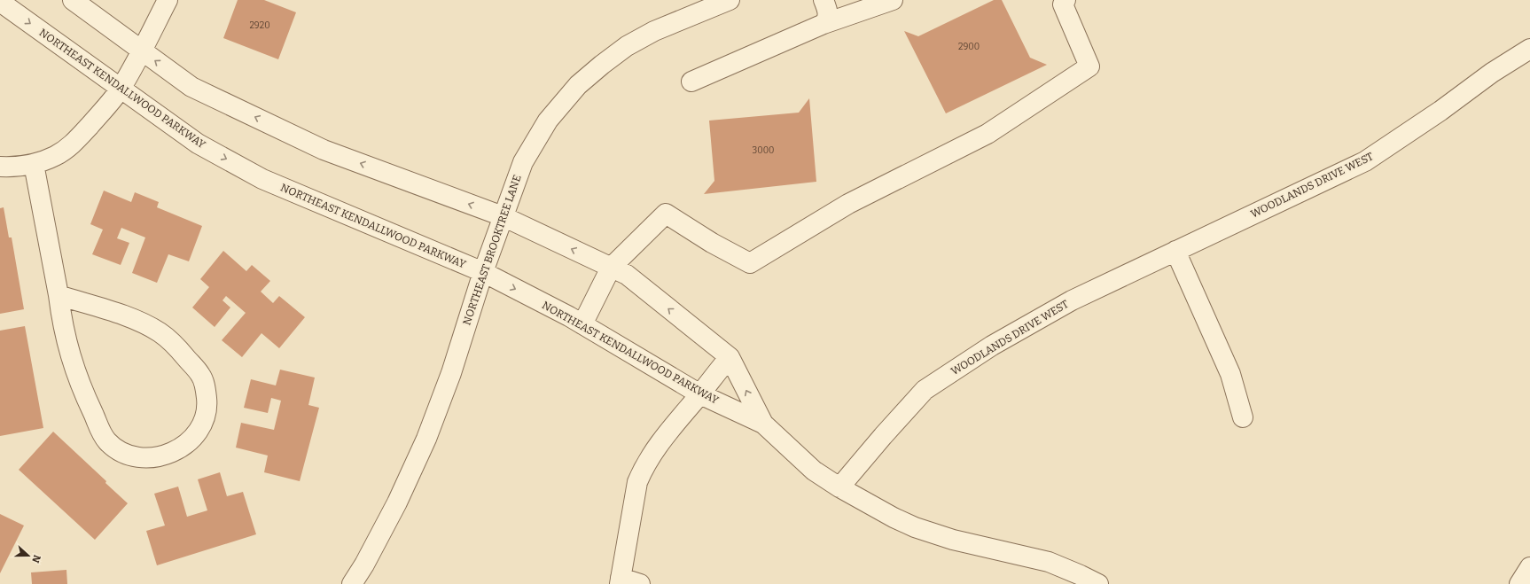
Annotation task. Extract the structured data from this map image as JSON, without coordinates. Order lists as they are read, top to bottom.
{
  "streets": {
    "street": ["NORTHEAST KENDALLWOOD PARKWAY", "WOODLANDS DRIVE WEST", "NORTHEAST BROOKTREE LANE"]
  },
  "crossings": [
    ["NORTHEAST KENDALLWOOD PARKWAY", "WOODLANDS DRIVE WEST"],
    ["NORTHEAST KENDALLWOOD PARKWAY", "NORTHEAST BROOKTREE LANE"]
  ],
  "house_numbers": ["2920", "2900", "3000"],
  "north": "right"
}
